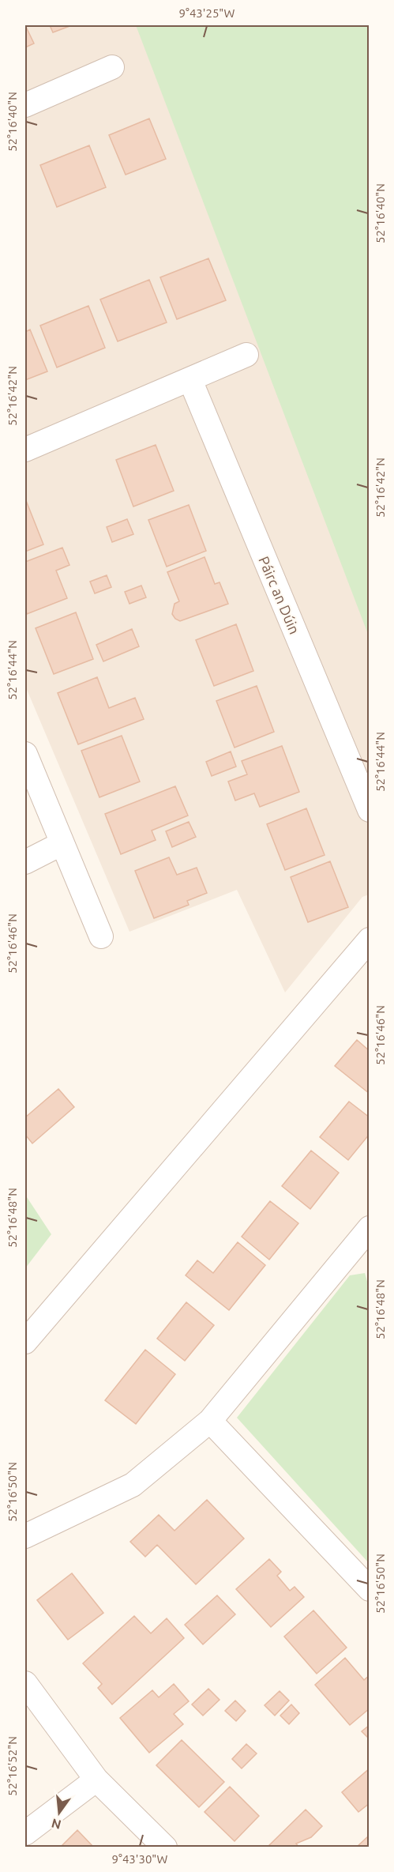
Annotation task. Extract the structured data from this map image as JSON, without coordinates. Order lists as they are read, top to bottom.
{
  "streets": {
    "street": ["Páirc an Dúin"]
  },
  "north": "bottom",
  "coordinates": [
    "9°43'25\"W",
    "52°16'40\"N",
    "52°16'42\"N",
    "52°16'44\"N",
    "52°16'46\"N",
    "52°16'48\"N",
    "52°16'50\"N",
    "52°16'52\"N",
    "9°43'30\"W"
  ]
}
